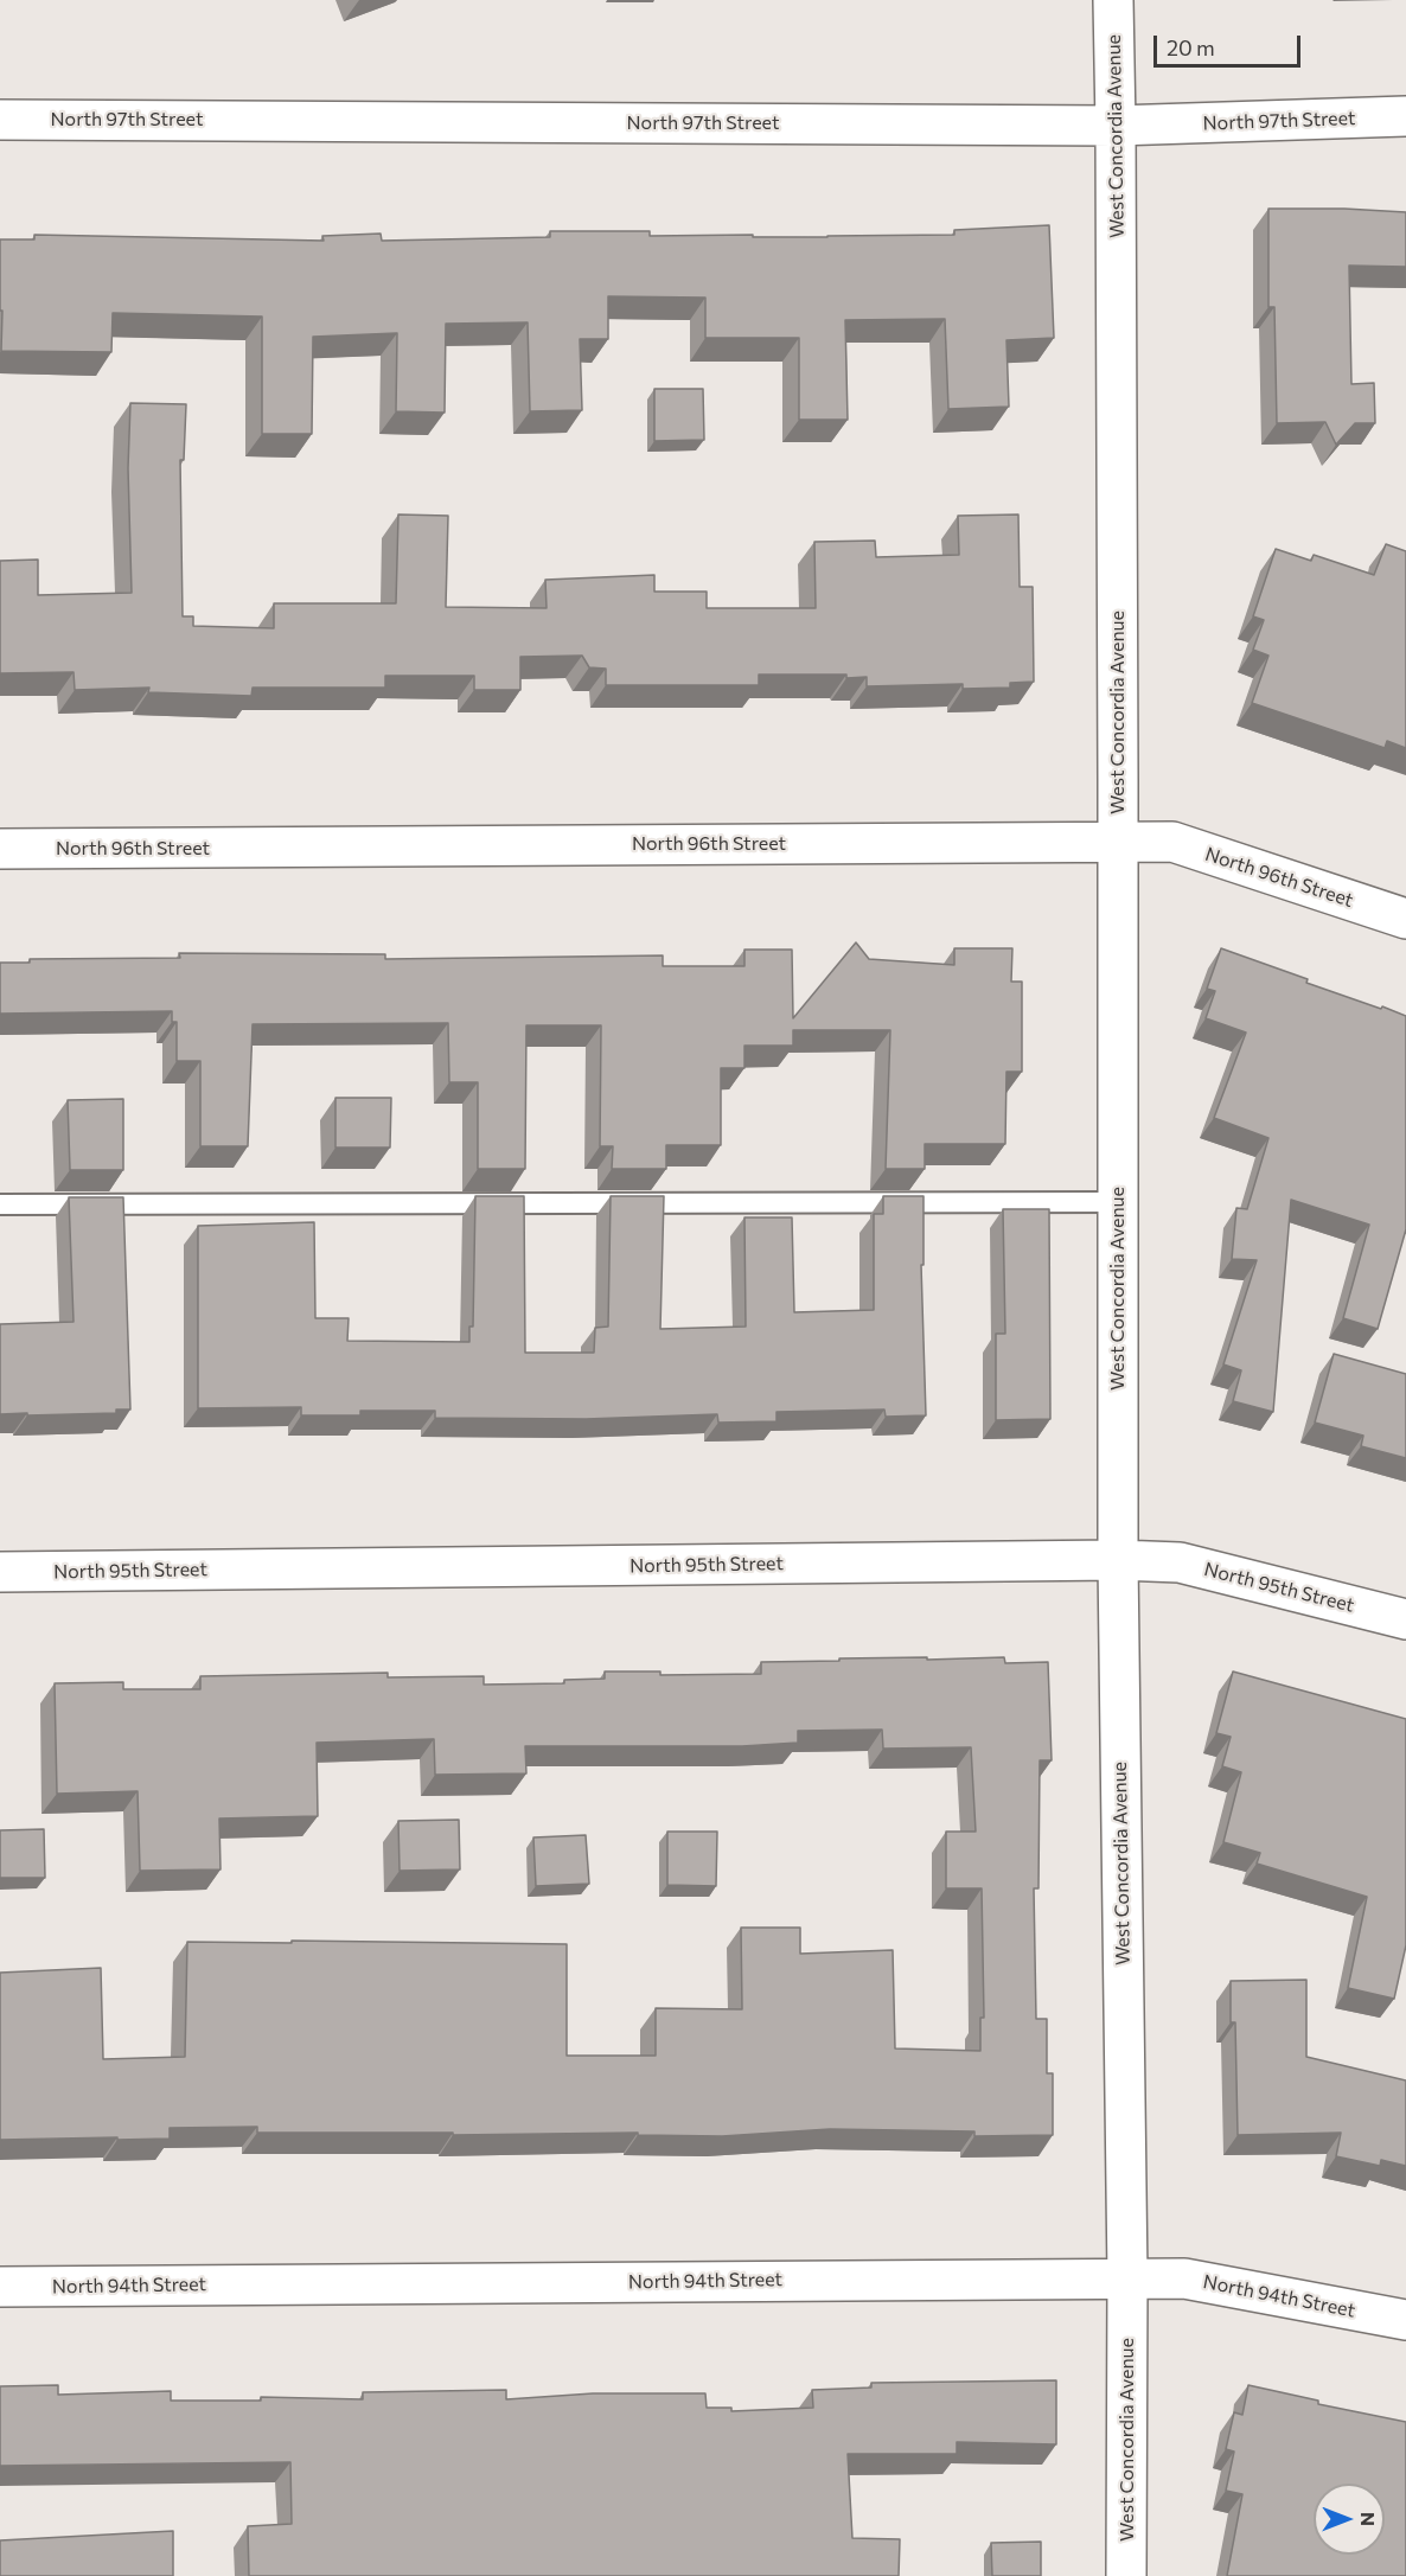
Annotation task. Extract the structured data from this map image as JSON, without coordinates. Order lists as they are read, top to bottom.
{
  "streets": {
    "street": [
      "North 97th Street",
      "West Concordia Avenue",
      "North 96th Street",
      "North 95th Street",
      "North 94th Street"
    ]
  },
  "crossings": [
    ["North 97th Street", "West Concordia Avenue"],
    ["West Concordia Avenue", "North 96th Street"],
    ["West Concordia Avenue", "North 95th Street"],
    ["West Concordia Avenue", "North 94th Street"]
  ],
  "scale_bar": "20 m",
  "north": "right"
}
